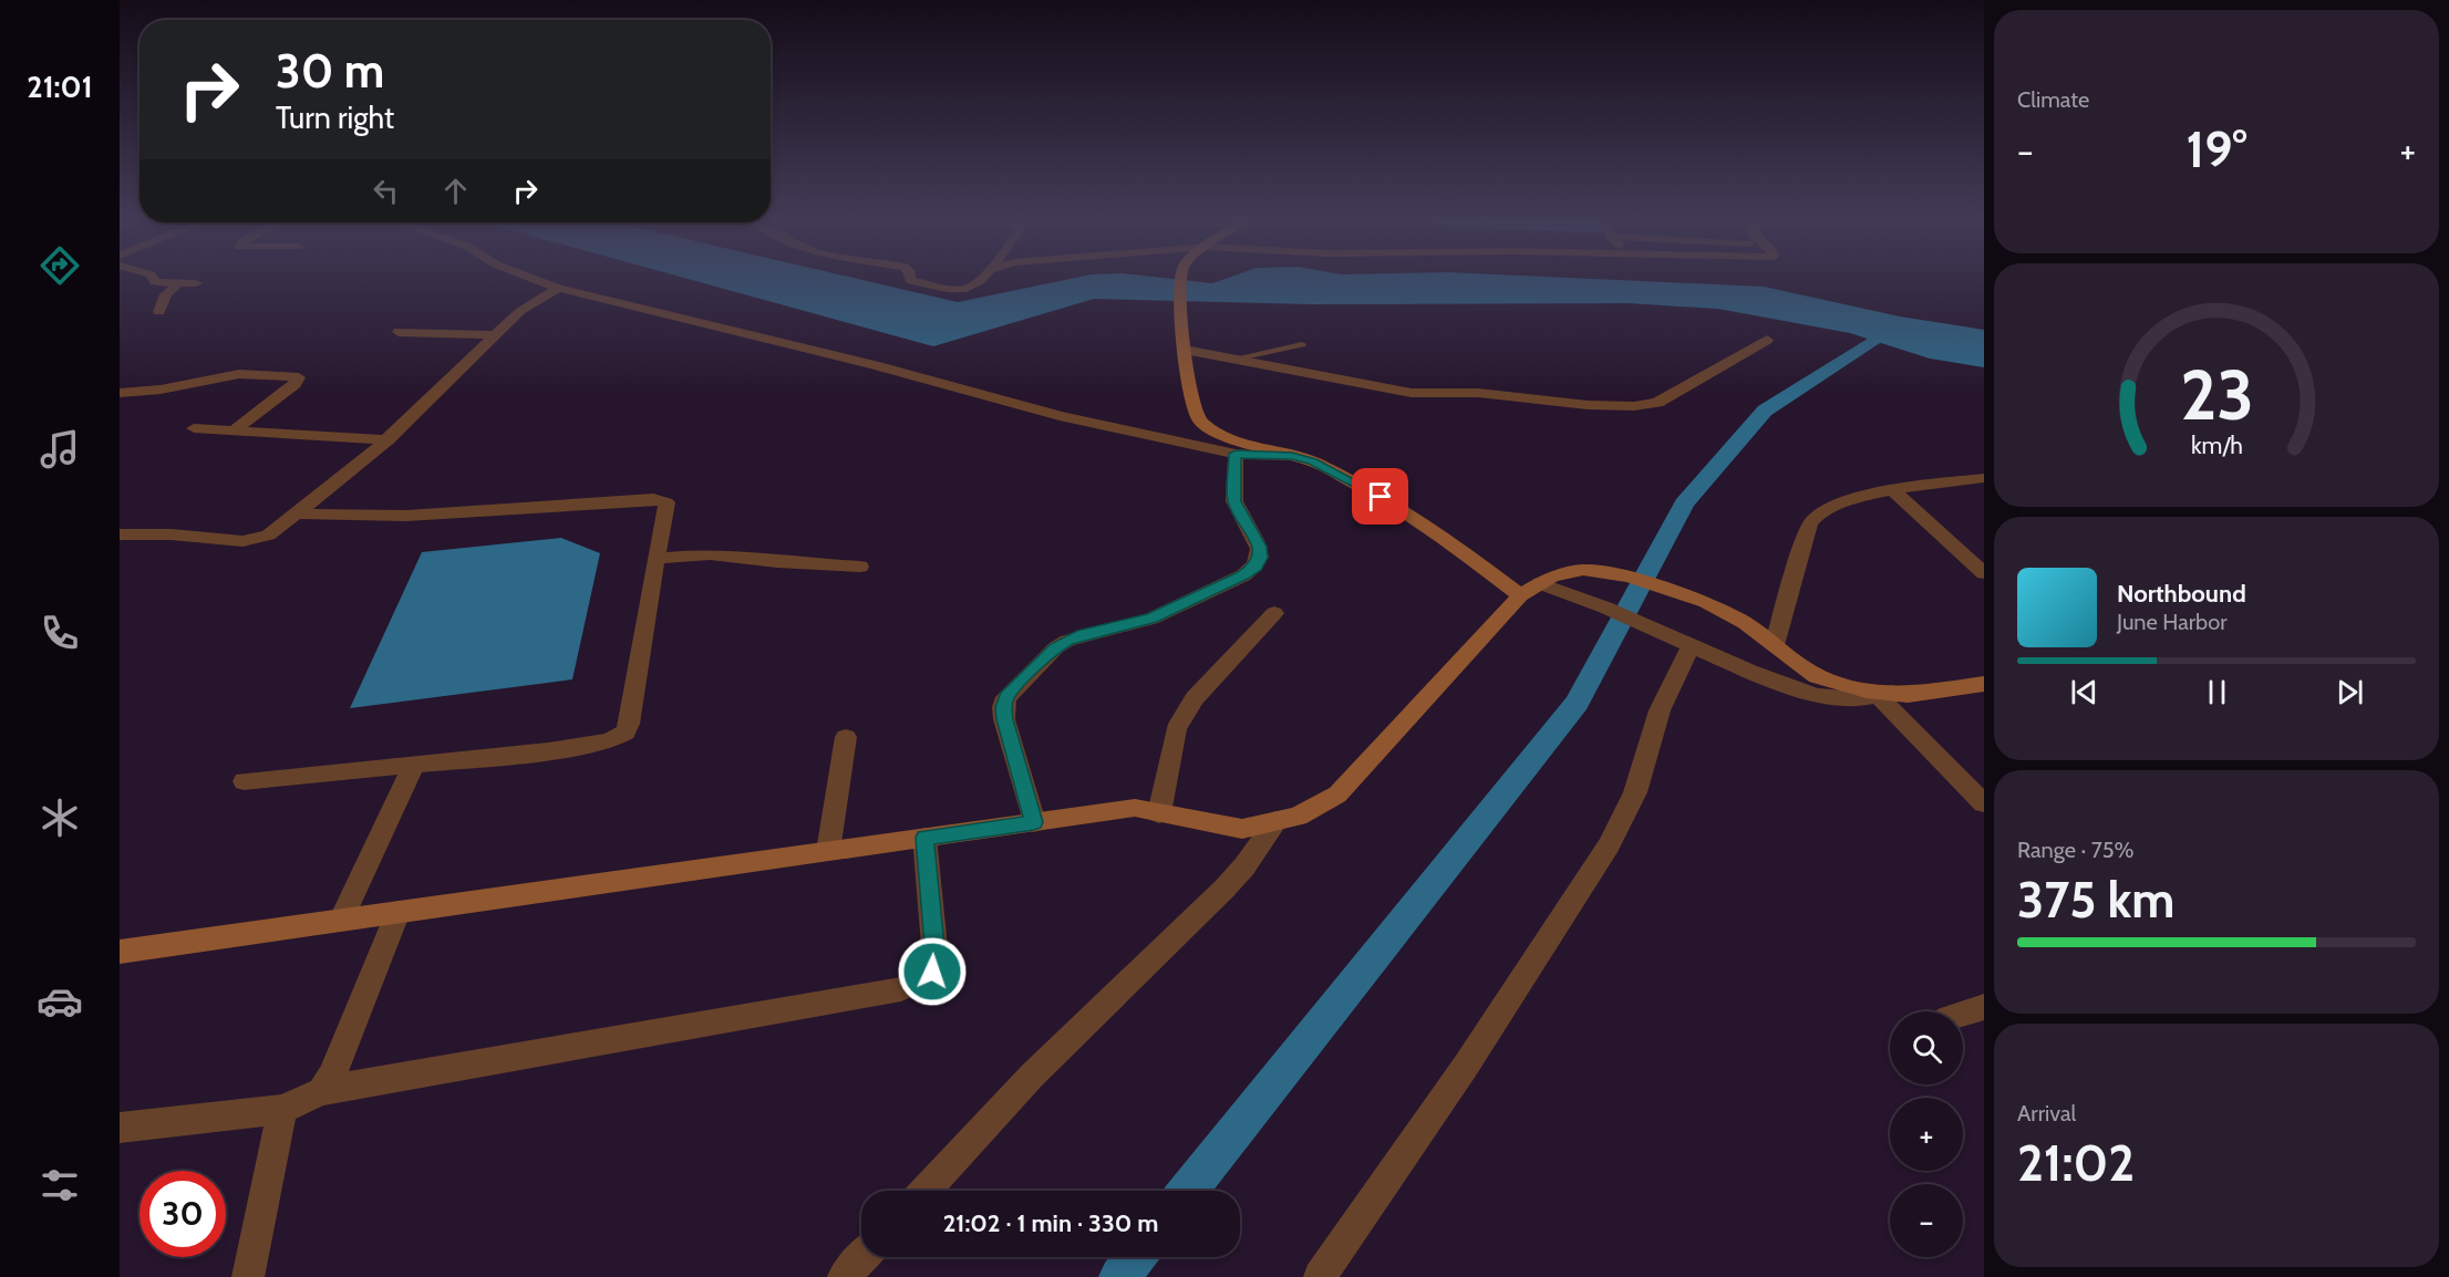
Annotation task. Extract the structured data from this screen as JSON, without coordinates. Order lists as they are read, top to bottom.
{
  "page": {
    "tabs": "21:01",
    "tile": [
      "Climate",
      ["Range · 75%", "375 km"],
      ["Arrival", "21:02"]
    ],
    "turn": ["30 m", "Turn right"],
    "heat": ["−", "19°", "+"],
    "song": ["Northbound", "June Harbor"],
    "map_buttons": ["+", "−"],
    "limit": "30",
    "trip": "21:02 · 1 min · 330 m",
    "gauge": ["23", "km/h"]
  }
}
